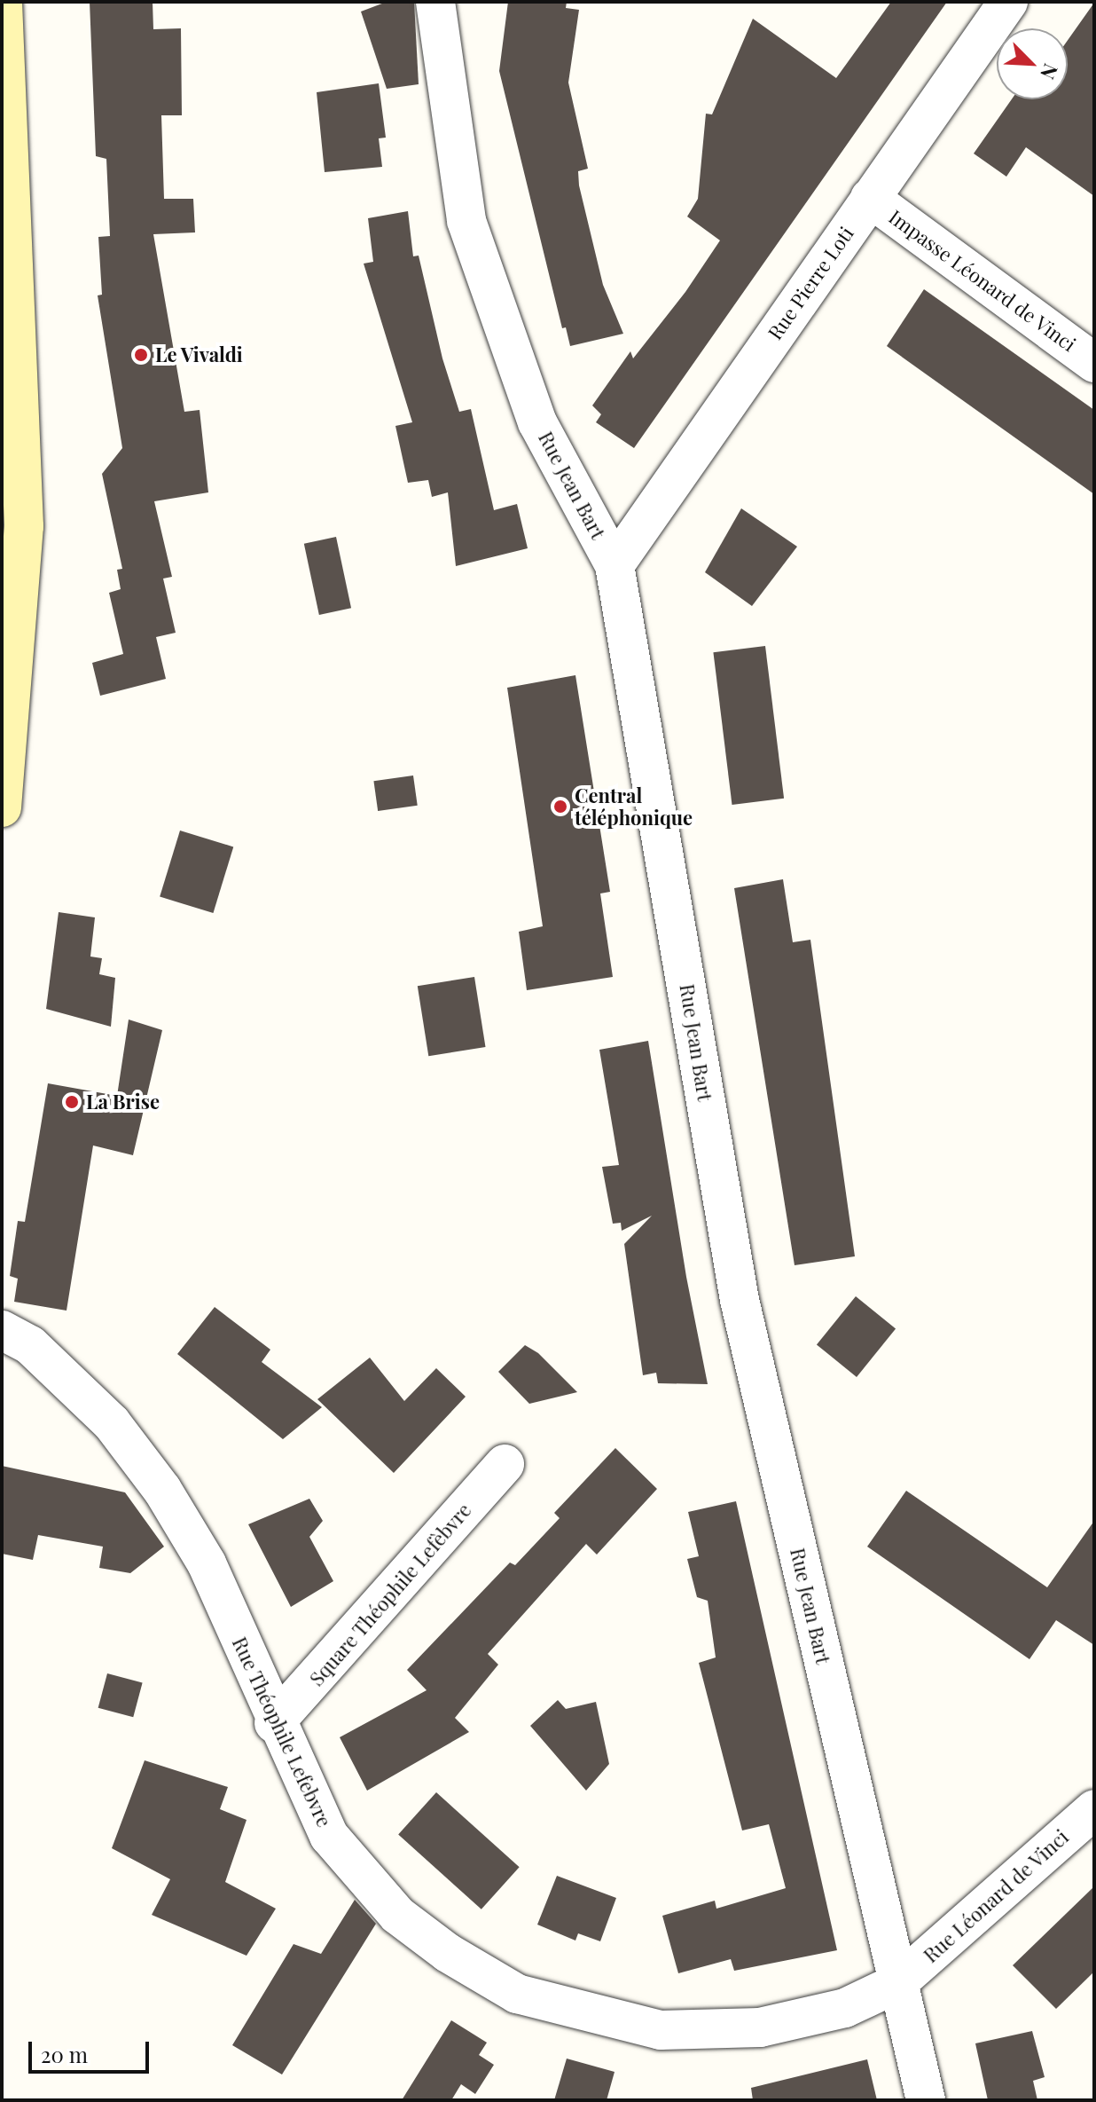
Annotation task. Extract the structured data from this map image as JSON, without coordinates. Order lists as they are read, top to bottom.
{
  "streets": {
    "street": [
      "Impasse Léonard de Vinci",
      "Rue Pierre Loti",
      "Rue Jean Bart",
      "Square Théophile Lefèbvre",
      "Rue Théophile Lefebvre",
      "Rue Léonard de Vinci"
    ]
  },
  "crossings": [
    ["Impasse Léonard de Vinci", "Rue Pierre Loti"],
    ["Rue Pierre Loti", "Rue Jean Bart"],
    ["Rue Jean Bart", "Rue Théophile Lefebvre"],
    ["Rue Jean Bart", "Rue Léonard de Vinci"],
    ["Square Théophile Lefèbvre", "Rue Théophile Lefebvre"],
    ["Rue Théophile Lefebvre", "Rue Léonard de Vinci"]
  ],
  "places": ["Le Vivaldi", "Central téléphonique", "La Brise"],
  "scale_bar": "20 m",
  "north": "bottom right"
}
